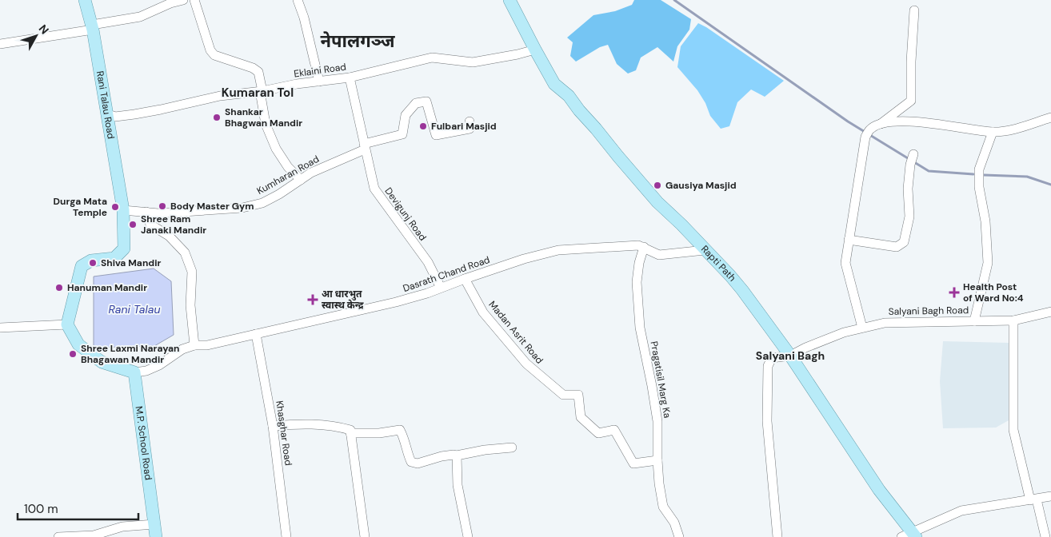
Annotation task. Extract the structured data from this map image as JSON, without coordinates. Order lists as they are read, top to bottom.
{
  "streets": {
    "main road": ["Rani Talau Road", "Rapti Path", "M.P. School Road"],
    "street": [
      "Eklaini Road",
      "Kumharan Road",
      "Devigunj Road",
      "Dasrath Chand Road",
      "Salyani Bagh Road",
      "Madan Asrit Road",
      "Pragatisil Marg Ka",
      "Khasghar Road"
    ]
  },
  "crossings": [
    ["Eklaini Road", "Rani Talau Road"],
    ["Eklaini Road", "Devigunj Road"],
    ["Eklaini Road", "Rapti Path"],
    ["Rani Talau Road", "Kumharan Road"],
    ["Kumharan Road", "Devigunj Road"],
    ["Devigunj Road", "Dasrath Chand Road"],
    ["Rapti Path", "Dasrath Chand Road"],
    ["Rapti Path", "Salyani Bagh Road"],
    ["Dasrath Chand Road", "Madan Asrit Road"],
    ["Dasrath Chand Road", "Pragatisil Marg Ka"],
    ["Dasrath Chand Road", "Khasghar Road"],
    ["Dasrath Chand Road", "M.P. School Road"],
    ["Madan Asrit Road", "Pragatisil Marg Ka"]
  ],
  "districts": ["नेपालगञ्ज", "Kumaran Tol", "Salyani Bagh"],
  "water": ["Rani Talau"],
  "places": {
    "other": [
      "Shankar Bhagwan Mandir",
      "Fulbari Masjid",
      "Gausiya Masjid",
      "Body Master Gym",
      "Durga Mata Temple",
      "Shree Ram Janaki Mandir",
      "Shiva Mandir",
      "Hanuman Mandir",
      "Shree Laxmi Narayan Bhagawan Mandir"
    ],
    "health": ["Health Post of Ward No:4", "आ धारभुत स्वास्थ केन्द्र"]
  },
  "scale_bar": "100 m",
  "north": "top right"
}
